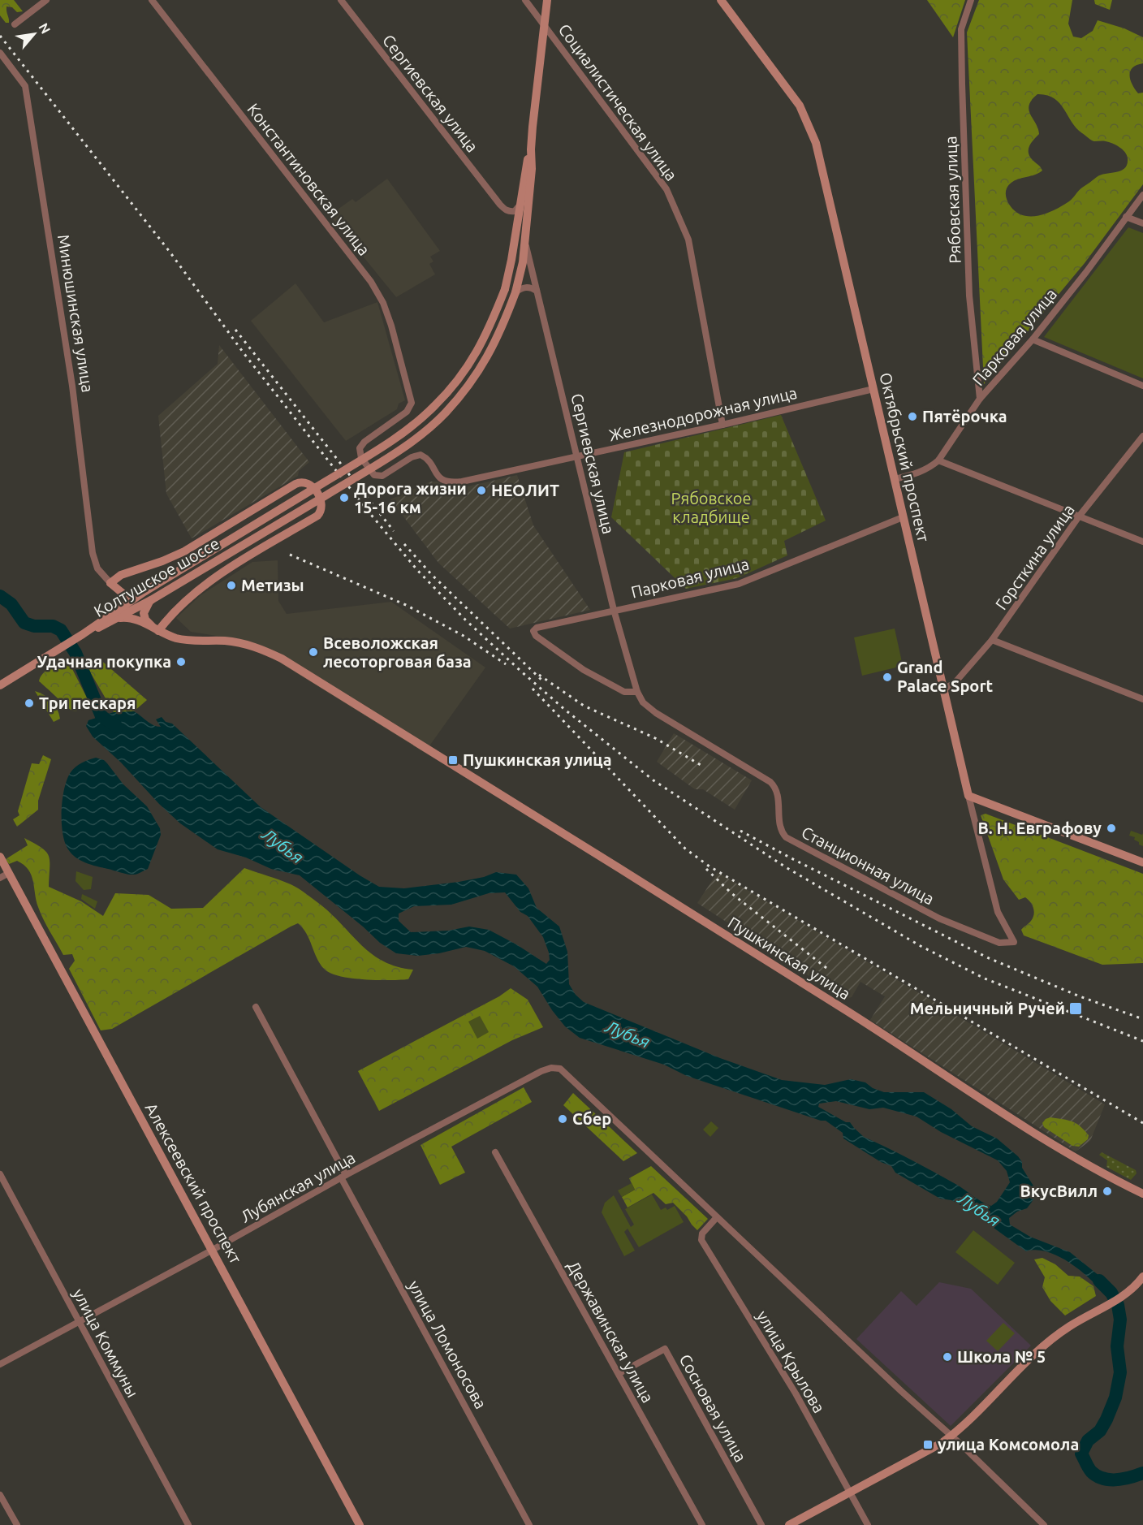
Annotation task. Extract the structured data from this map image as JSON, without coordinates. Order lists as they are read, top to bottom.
{
  "streets": {
    "street": [
      "Сергиевская улица",
      "Социалистическая улица",
      "Константиновская улица",
      "Рябовская улица",
      "Минюшинская улица",
      "Парковая улица",
      "Железнодорожная улица",
      "Октябрьский проспект",
      "Горсткина улица",
      "Колтушское шоссе",
      "Станционная улица",
      "Пушкинская улица",
      "Алексеевский проспект",
      "Лубянская улица",
      "Державинская улица",
      "улица Коммуны",
      "улица Ломоносова",
      "улица Крылова",
      "Сосновая улица"
    ]
  },
  "crossings": [
    ["Сергиевская улица", "Парковая улица"],
    ["Сергиевская улица", "Железнодорожная улица"],
    ["Сергиевская улица", "Колтушское шоссе"],
    ["Сергиевская улица", "Станционная улица"],
    ["Социалистическая улица", "Железнодорожная улица"],
    ["Социалистическая улица", "Колтушское шоссе"],
    ["Константиновская улица", "Железнодорожная улица"],
    ["Рябовская улица", "Парковая улица"],
    ["Минюшинская улица", "Колтушское шоссе"],
    ["Минюшинская улица", "Пушкинская улица"],
    ["Парковая улица", "Октябрьский проспект"],
    ["Парковая улица", "Станционная улица"],
    ["Железнодорожная улица", "Октябрьский проспект"],
    ["Октябрьский проспект", "Горсткина улица"],
    ["Октябрьский проспект", "Станционная улица"],
    ["Колтушское шоссе", "Пушкинская улица"],
    ["Алексеевский проспект", "Лубянская улица"],
    ["Лубянская улица", "улица Коммуны"],
    ["Лубянская улица", "улица Ломоносова"],
    ["Лубянская улица", "улица Крылова"],
    ["Державинская улица", "Сосновая улица"]
  ],
  "water": ["Лубья"],
  "parks": ["Рябовское кладбище"],
  "places": {
    "other": [
      "Пятёрочка",
      "НЕОЛИТ",
      "Дорога жизни 15-16 км",
      "Метизы",
      "Всеволожская лесоторговая база",
      "Удачная покупка",
      "Grand Palace Sport",
      "Три пескаря",
      "В. Н. Евграфову",
      "Сбер",
      "ВкусВилл",
      "Школа № 5"
    ],
    "transit": ["Пушкинская улица", "Мельничный Ручей", "улица Комсомола"]
  },
  "north": "top right"
}
